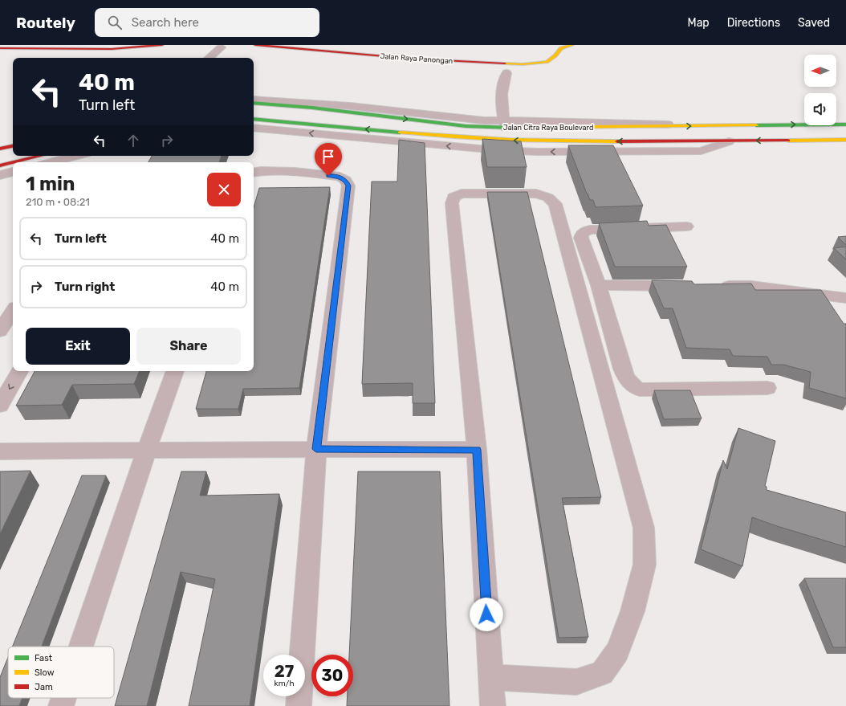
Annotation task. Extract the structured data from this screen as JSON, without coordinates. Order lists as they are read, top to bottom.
{
  "streets": {
    "street": ["Jalan Raya Panongan"]
  },
  "legend": ["Fast", "Slow", "Jam"],
  "north": "left",
  "page": {
    "header": "Routely",
    "search": "Search here",
    "nav": ["Map", "Directions", "Saved"],
    "turn": ["40 m", "Turn left"],
    "heading": ["1 min", "210 m · 08:21"],
    "list": [
      {
        "name": "Turn left",
        "value": "40 m"
      },
      {
        "name": "Turn right",
        "value": "40 m"
      }
    ],
    "buttons": ["Exit", "Share"],
    "speed": "27 km/h",
    "limit": "30"
  }
}
